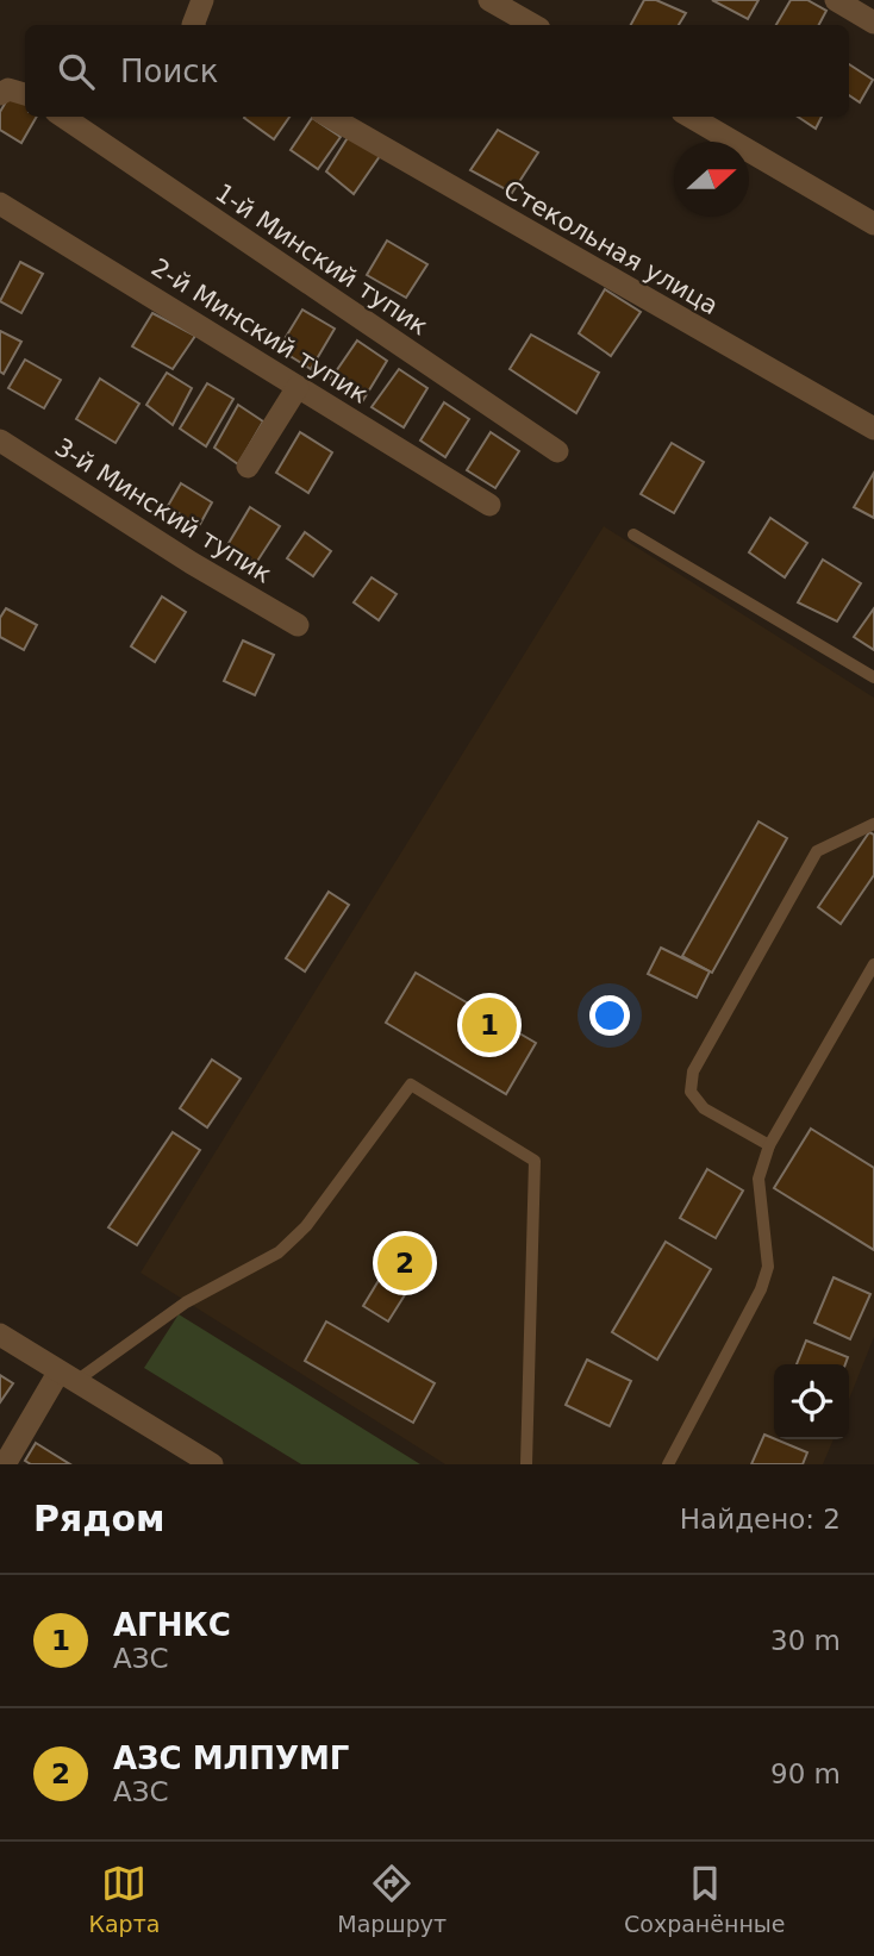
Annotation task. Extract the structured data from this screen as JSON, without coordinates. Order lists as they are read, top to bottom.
{
  "streets": {
    "street": [
      "Стекольная улица",
      "1-й Минский тупик",
      "2-й Минский тупик",
      "3-й Минский тупик"
    ]
  },
  "north": "right",
  "page": {
    "search": "Поиск",
    "pins": ["1", "2"],
    "heading": ["Рядом", "Найдено: 2"],
    "list": [
      {
        "mark": "1",
        "name": "АГНКС",
        "note": "АЗС",
        "value": "30 m"
      },
      {
        "mark": "2",
        "name": "АЗС МЛПУМГ",
        "note": "АЗС",
        "value": "90 m"
      }
    ],
    "nav": ["Карта", "Маршрут", "Сохранённые"]
  }
}
